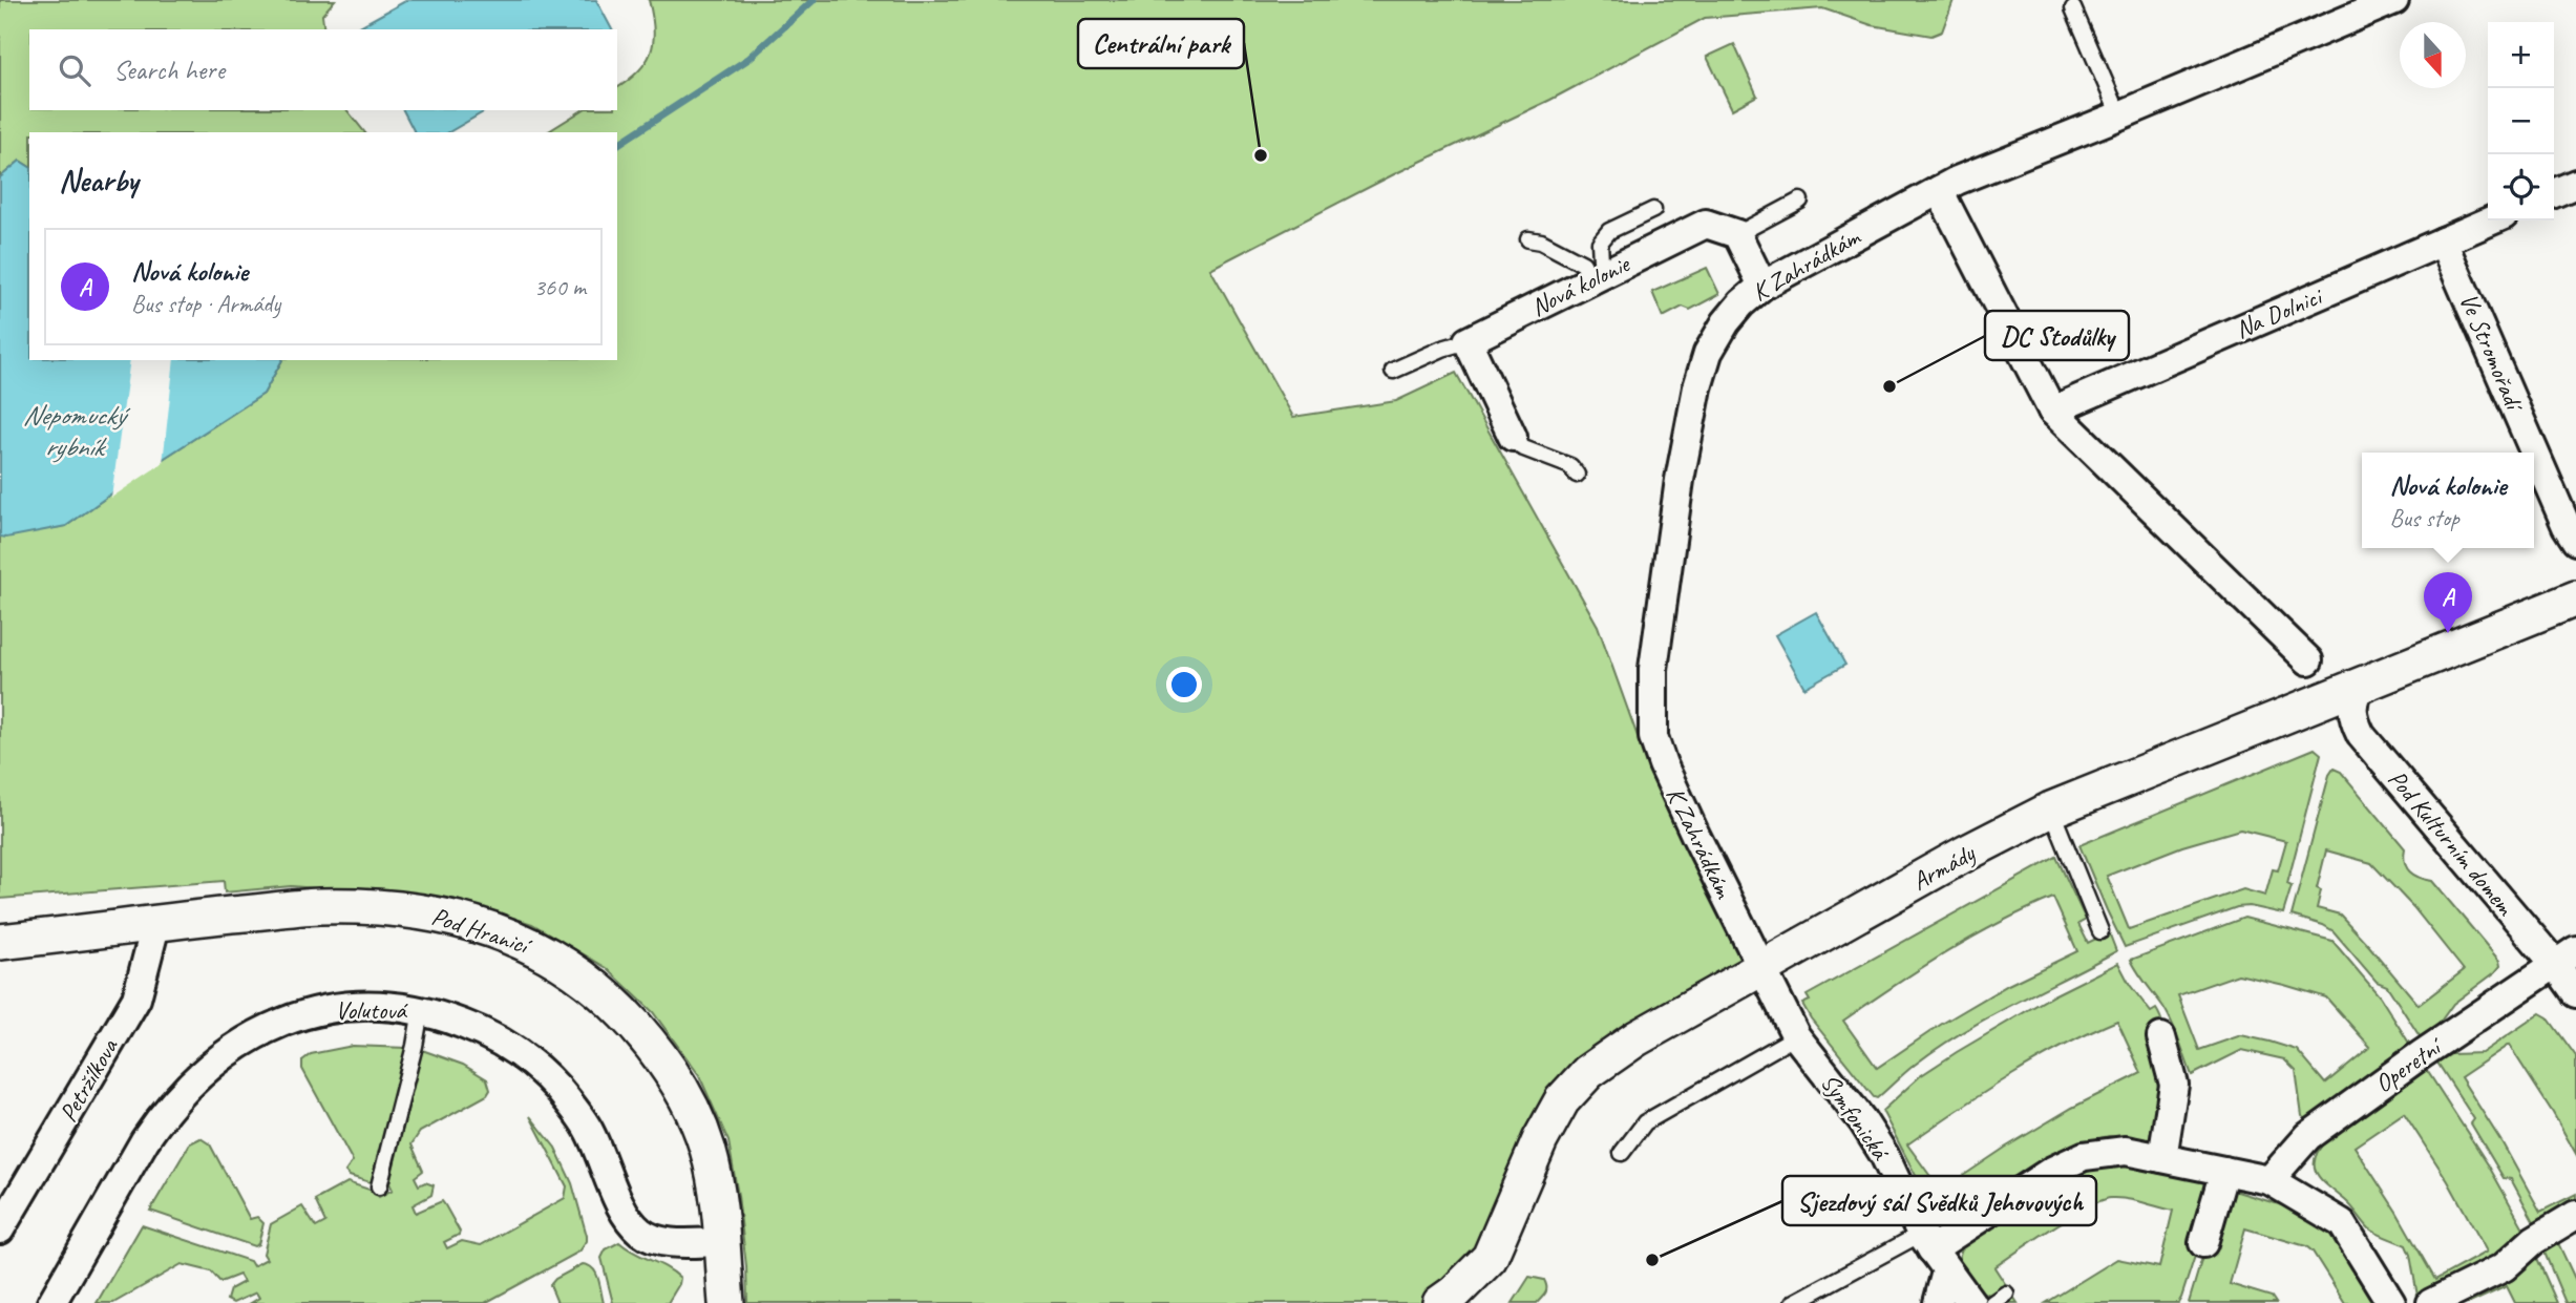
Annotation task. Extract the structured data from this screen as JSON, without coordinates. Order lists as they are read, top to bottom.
{
  "streets": {
    "street": [
      "K Zahrádkám",
      "Nová kolonie",
      "Na Dolnici",
      "Ve Stromořadí",
      "Pod Kulturním domem",
      "Armády",
      "Pod Hranicí",
      "Volutová",
      "Operetní",
      "Petržílkova",
      "Symfonická"
    ]
  },
  "crossings": [
    ["K Zahrádkám", "Armády"],
    ["K Zahrádkám", "Symfonická"],
    ["Na Dolnici", "Ve Stromořadí"],
    ["Pod Kulturním domem", "Armády"],
    ["Pod Kulturním domem", "Operetní"],
    ["Armády", "Symfonická"],
    ["Pod Hranicí", "Volutová"],
    ["Pod Hranicí", "Petržílkova"]
  ],
  "water": ["Nepomucký rybník"],
  "places": ["Centrální park", "DC Stodůlky", "Sjezdový sál Svědků Jehovových"],
  "north": "bottom",
  "page": {
    "map_buttons": ["+", "−"],
    "search": "Search here",
    "heading": "Nearby",
    "list": [
      {
        "mark": "A",
        "name": "Nová kolonie",
        "note": "Bus stop · Armády",
        "value": "360 m"
      }
    ],
    "popup": ["Nová kolonie", "Bus stop"],
    "pins": "A"
  }
}
